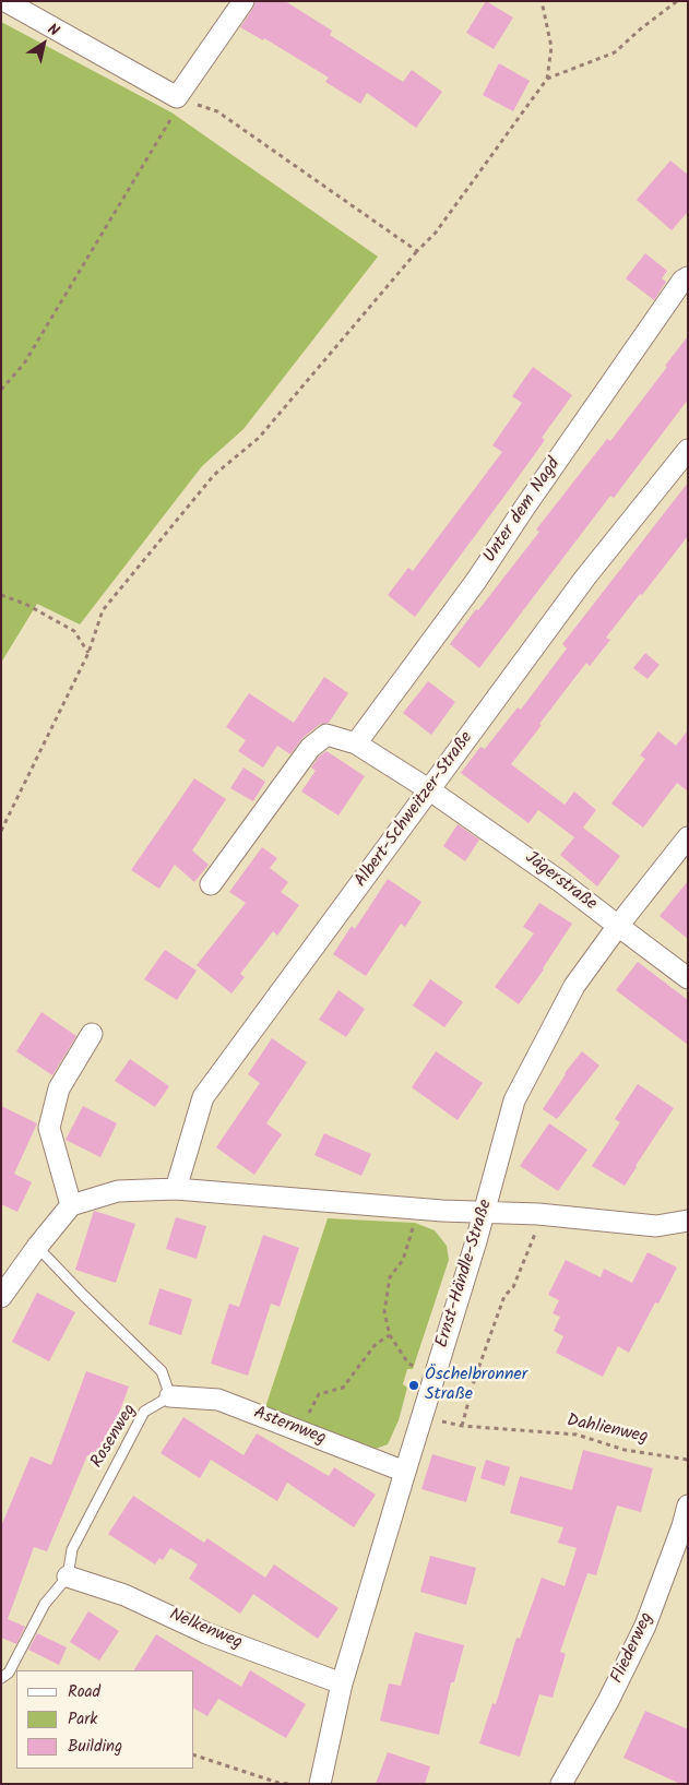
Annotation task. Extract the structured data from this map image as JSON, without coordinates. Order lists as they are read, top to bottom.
{
  "streets": {
    "street": [
      "Unter dem Nagd",
      "Albert-Schweitzer-Straße",
      "Jägerstraße",
      "Ernst-Händle-Straße",
      "Asternweg",
      "Nelkenweg",
      "Fliederweg"
    ],
    "lane": ["Rosenweg"],
    "path": ["Dahlienweg"]
  },
  "crossings": [
    ["Albert-Schweitzer-Straße", "Jägerstraße"],
    ["Jägerstraße", "Ernst-Händle-Straße"],
    ["Ernst-Händle-Straße", "Asternweg"],
    ["Ernst-Händle-Straße", "Dahlienweg"],
    ["Ernst-Händle-Straße", "Nelkenweg"],
    ["Asternweg", "Rosenweg"],
    ["Rosenweg", "Nelkenweg"]
  ],
  "places": ["Öschelbronner Straße"],
  "legend": ["Road", "Park", "Building"],
  "north": "top right"
}
